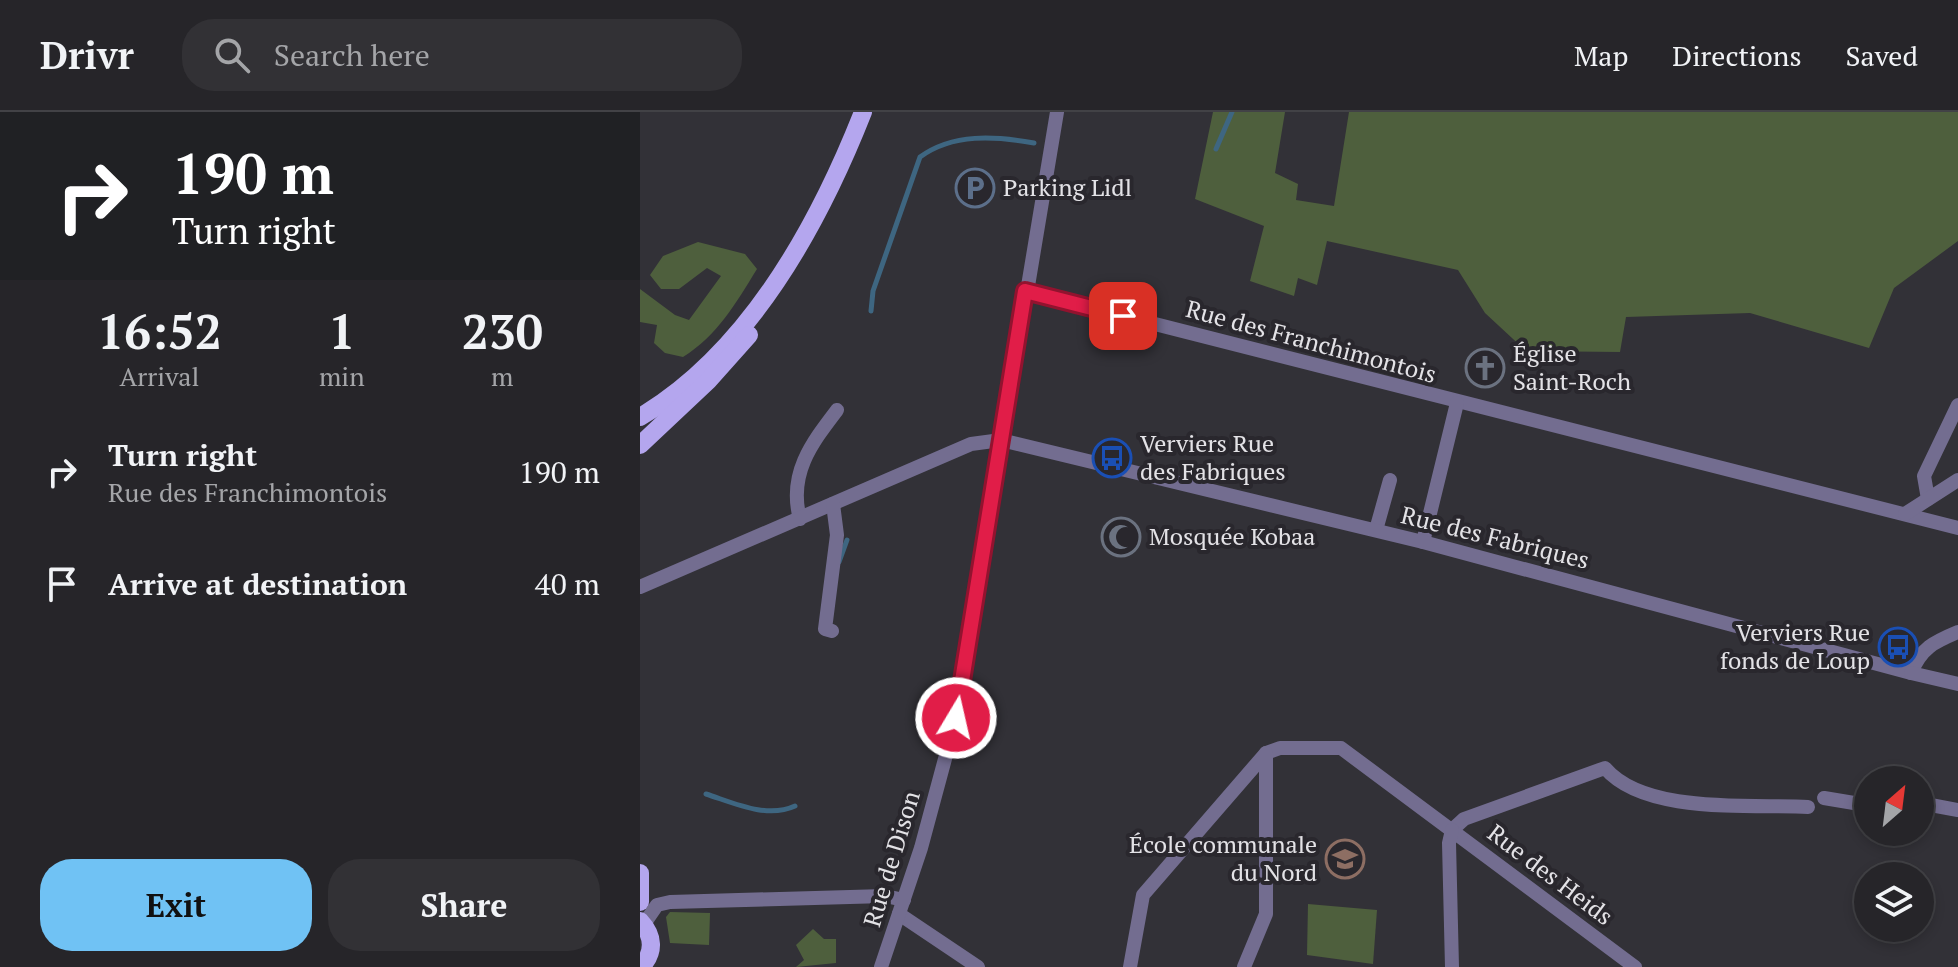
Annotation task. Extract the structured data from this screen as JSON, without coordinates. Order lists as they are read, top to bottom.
{
  "streets": {
    "street": [
      "Rue des Franchimontois",
      "Rue des Fabriques",
      "Rue de Dison",
      "Rue des Heids"
    ]
  },
  "crossings": [
    ["Rue des Franchimontois", "Rue de Dison"],
    ["Rue des Fabriques", "Rue de Dison"]
  ],
  "places": {
    "parking": ["Parking Lidl"],
    "church": ["Église Saint-Roch"],
    "bus stop": ["Verviers Rue des Fabriques", "Verviers Rue fonds de Loup"],
    "mosque": ["Mosquée Kobaa"],
    "school or university": ["École communale du Nord"]
  },
  "north": "top right",
  "page": {
    "header": "Drivr",
    "search": "Search here",
    "nav": ["Map", "Directions", "Saved"],
    "turn": ["190 m", "Turn right"],
    "eta": [
      "16:52",
      "Arrival",
      "1",
      "min",
      "230",
      "m"
    ],
    "list": [
      {
        "name": "Turn right",
        "note": "Rue des Franchimontois",
        "value": "190 m"
      },
      {
        "name": "Arrive at destination",
        "value": "40 m"
      }
    ],
    "buttons": ["Exit", "Share"]
  }
}
